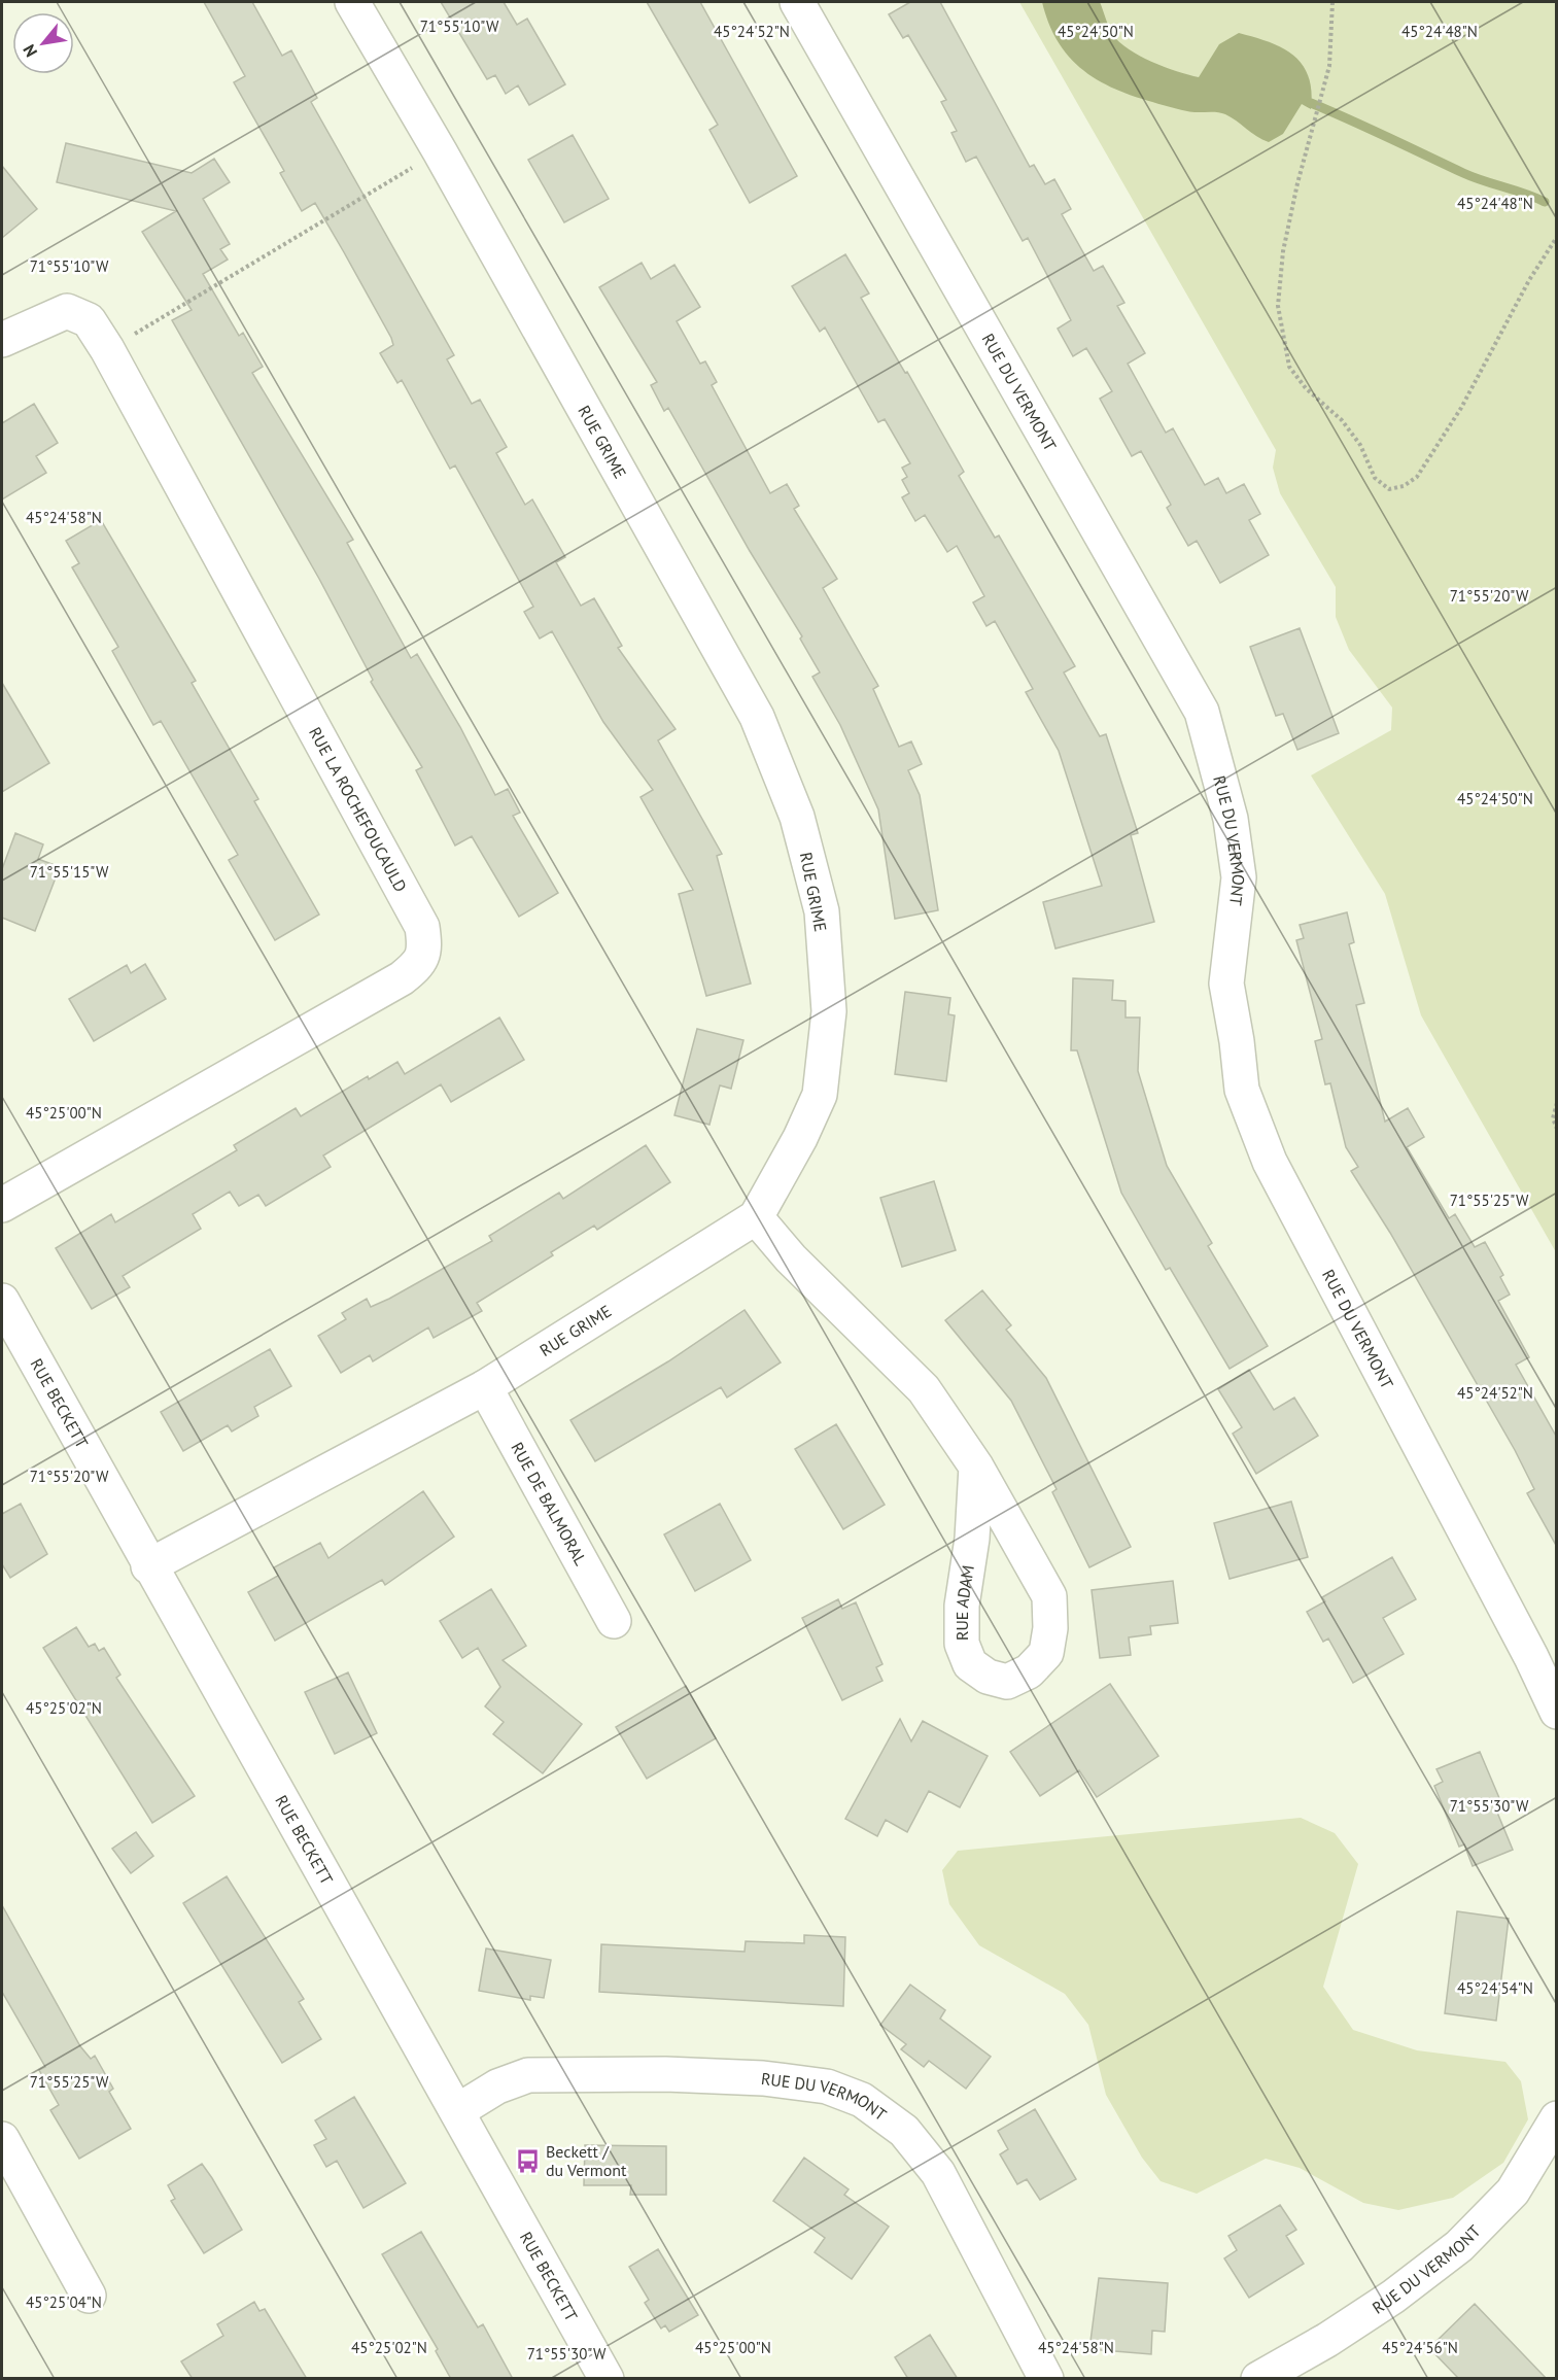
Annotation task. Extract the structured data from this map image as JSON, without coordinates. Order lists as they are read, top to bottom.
{
  "streets": {
    "street": [
      "RUE DU VERMONT",
      "RUE GRIME",
      "RUE LA ROCHEFOUCAULD",
      "RUE BECKETT",
      "RUE DE BALMORAL",
      "RUE ADAM"
    ]
  },
  "crossings": [
    ["RUE DU VERMONT", "RUE BECKETT"],
    ["RUE GRIME", "RUE BECKETT"],
    ["RUE GRIME", "RUE DE BALMORAL"],
    ["RUE GRIME", "RUE ADAM"]
  ],
  "places": {
    "bus stop": ["Beckett / du Vermont"]
  },
  "north": "bottom left",
  "coordinates": [
    "71°55'10\"W",
    "45°24'50\"N",
    "45°24'48\"N",
    "45°24'52\"N",
    "45°24'58\"N",
    "71°55'20\"W",
    "71°55'15\"W",
    "45°25'00\"N",
    "71°55'25\"W",
    "45°25'02\"N",
    "71°55'30\"W",
    "45°24'54\"N",
    "45°25'04\"N",
    "45°24'56\"N"
  ]
}
